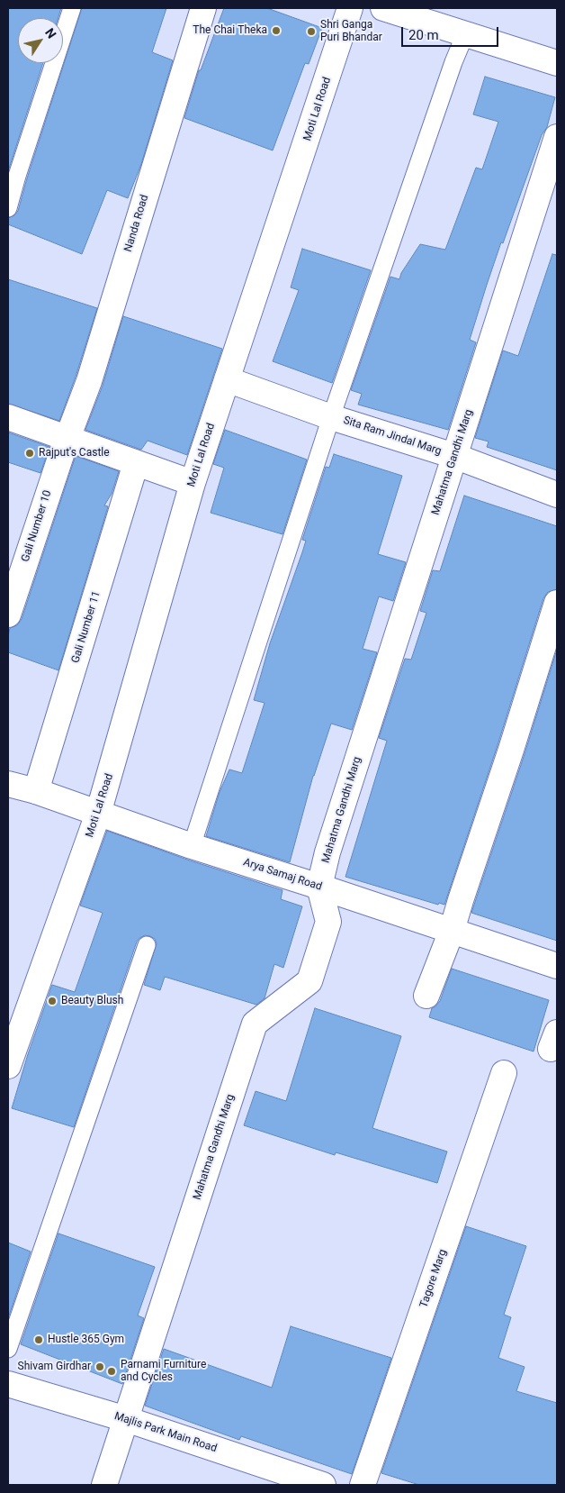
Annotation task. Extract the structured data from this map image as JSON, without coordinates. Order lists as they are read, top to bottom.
{
  "streets": {
    "street": [
      "Moti Lal Road",
      "Nanda Road",
      "Sita Ram Jindal Marg",
      "Mahatma Gandhi Marg",
      "Gali Number 10",
      "Gali Number 11",
      "Arya Samaj Road",
      "Tagore Marg",
      "Majlis Park Main Road"
    ]
  },
  "crossings": [
    ["Moti Lal Road", "Sita Ram Jindal Marg"],
    ["Moti Lal Road", "Arya Samaj Road"],
    ["Nanda Road", "Gali Number 10"],
    ["Sita Ram Jindal Marg", "Mahatma Gandhi Marg"],
    ["Mahatma Gandhi Marg", "Arya Samaj Road"],
    ["Mahatma Gandhi Marg", "Majlis Park Main Road"],
    ["Gali Number 11", "Arya Samaj Road"]
  ],
  "places": [
    "The Chai Theka",
    "Shri Ganga Puri Bhandar",
    "Rajput's Castle",
    "Beauty Blush",
    "Hustle 365 Gym",
    "Shivam Girdhar",
    "Parnami Furniture and Cycles"
  ],
  "scale_bar": "20 m",
  "north": "top right"
}
